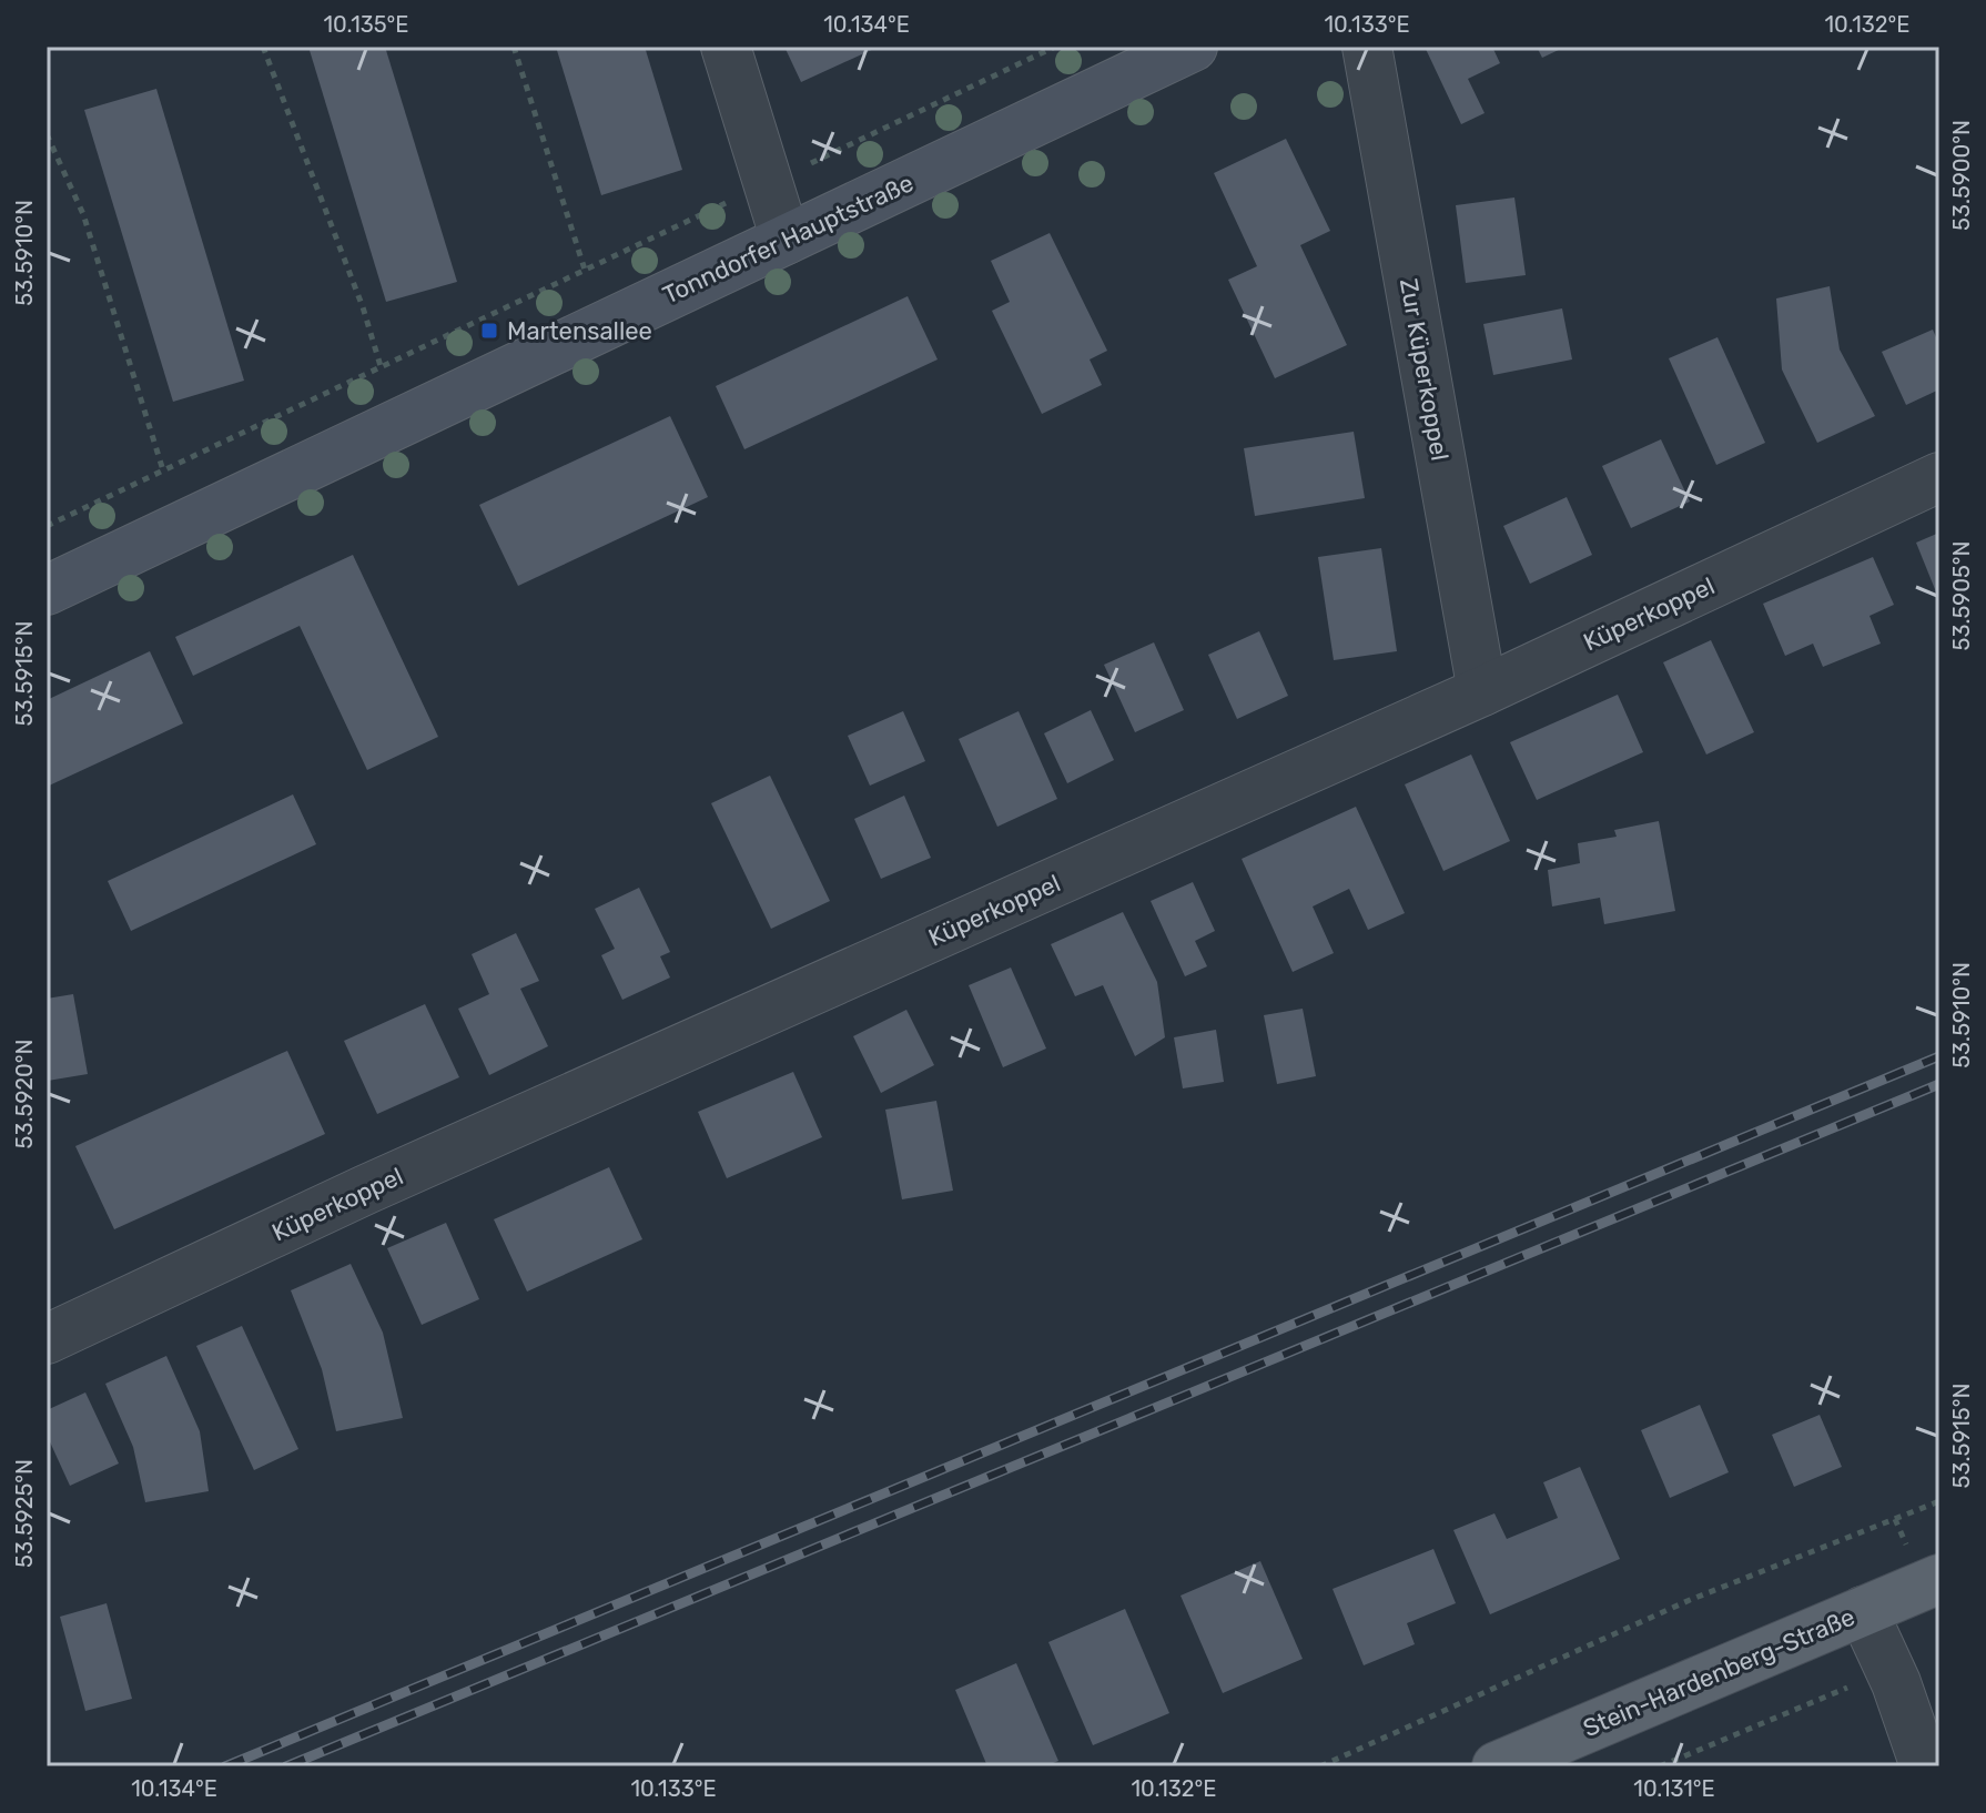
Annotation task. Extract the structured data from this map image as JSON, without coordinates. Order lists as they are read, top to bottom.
{
  "streets": {
    "main road": ["Tonndorfer Hauptstraße", "Stein-Hardenberg-Straße"],
    "street": ["Zur Küperkoppel", "Küperkoppel"]
  },
  "crossings": [
    ["Zur Küperkoppel", "Küperkoppel"]
  ],
  "places": {
    "transit": ["Martensallee"]
  },
  "coordinates": [
    "10.135°E",
    "10.134°E",
    "10.133°E",
    "10.132°E",
    "53.5900°N",
    "53.5910°N",
    "53.5905°N",
    "53.5915°N",
    "53.5920°N",
    "53.5925°N",
    "10.131°E"
  ]
}
